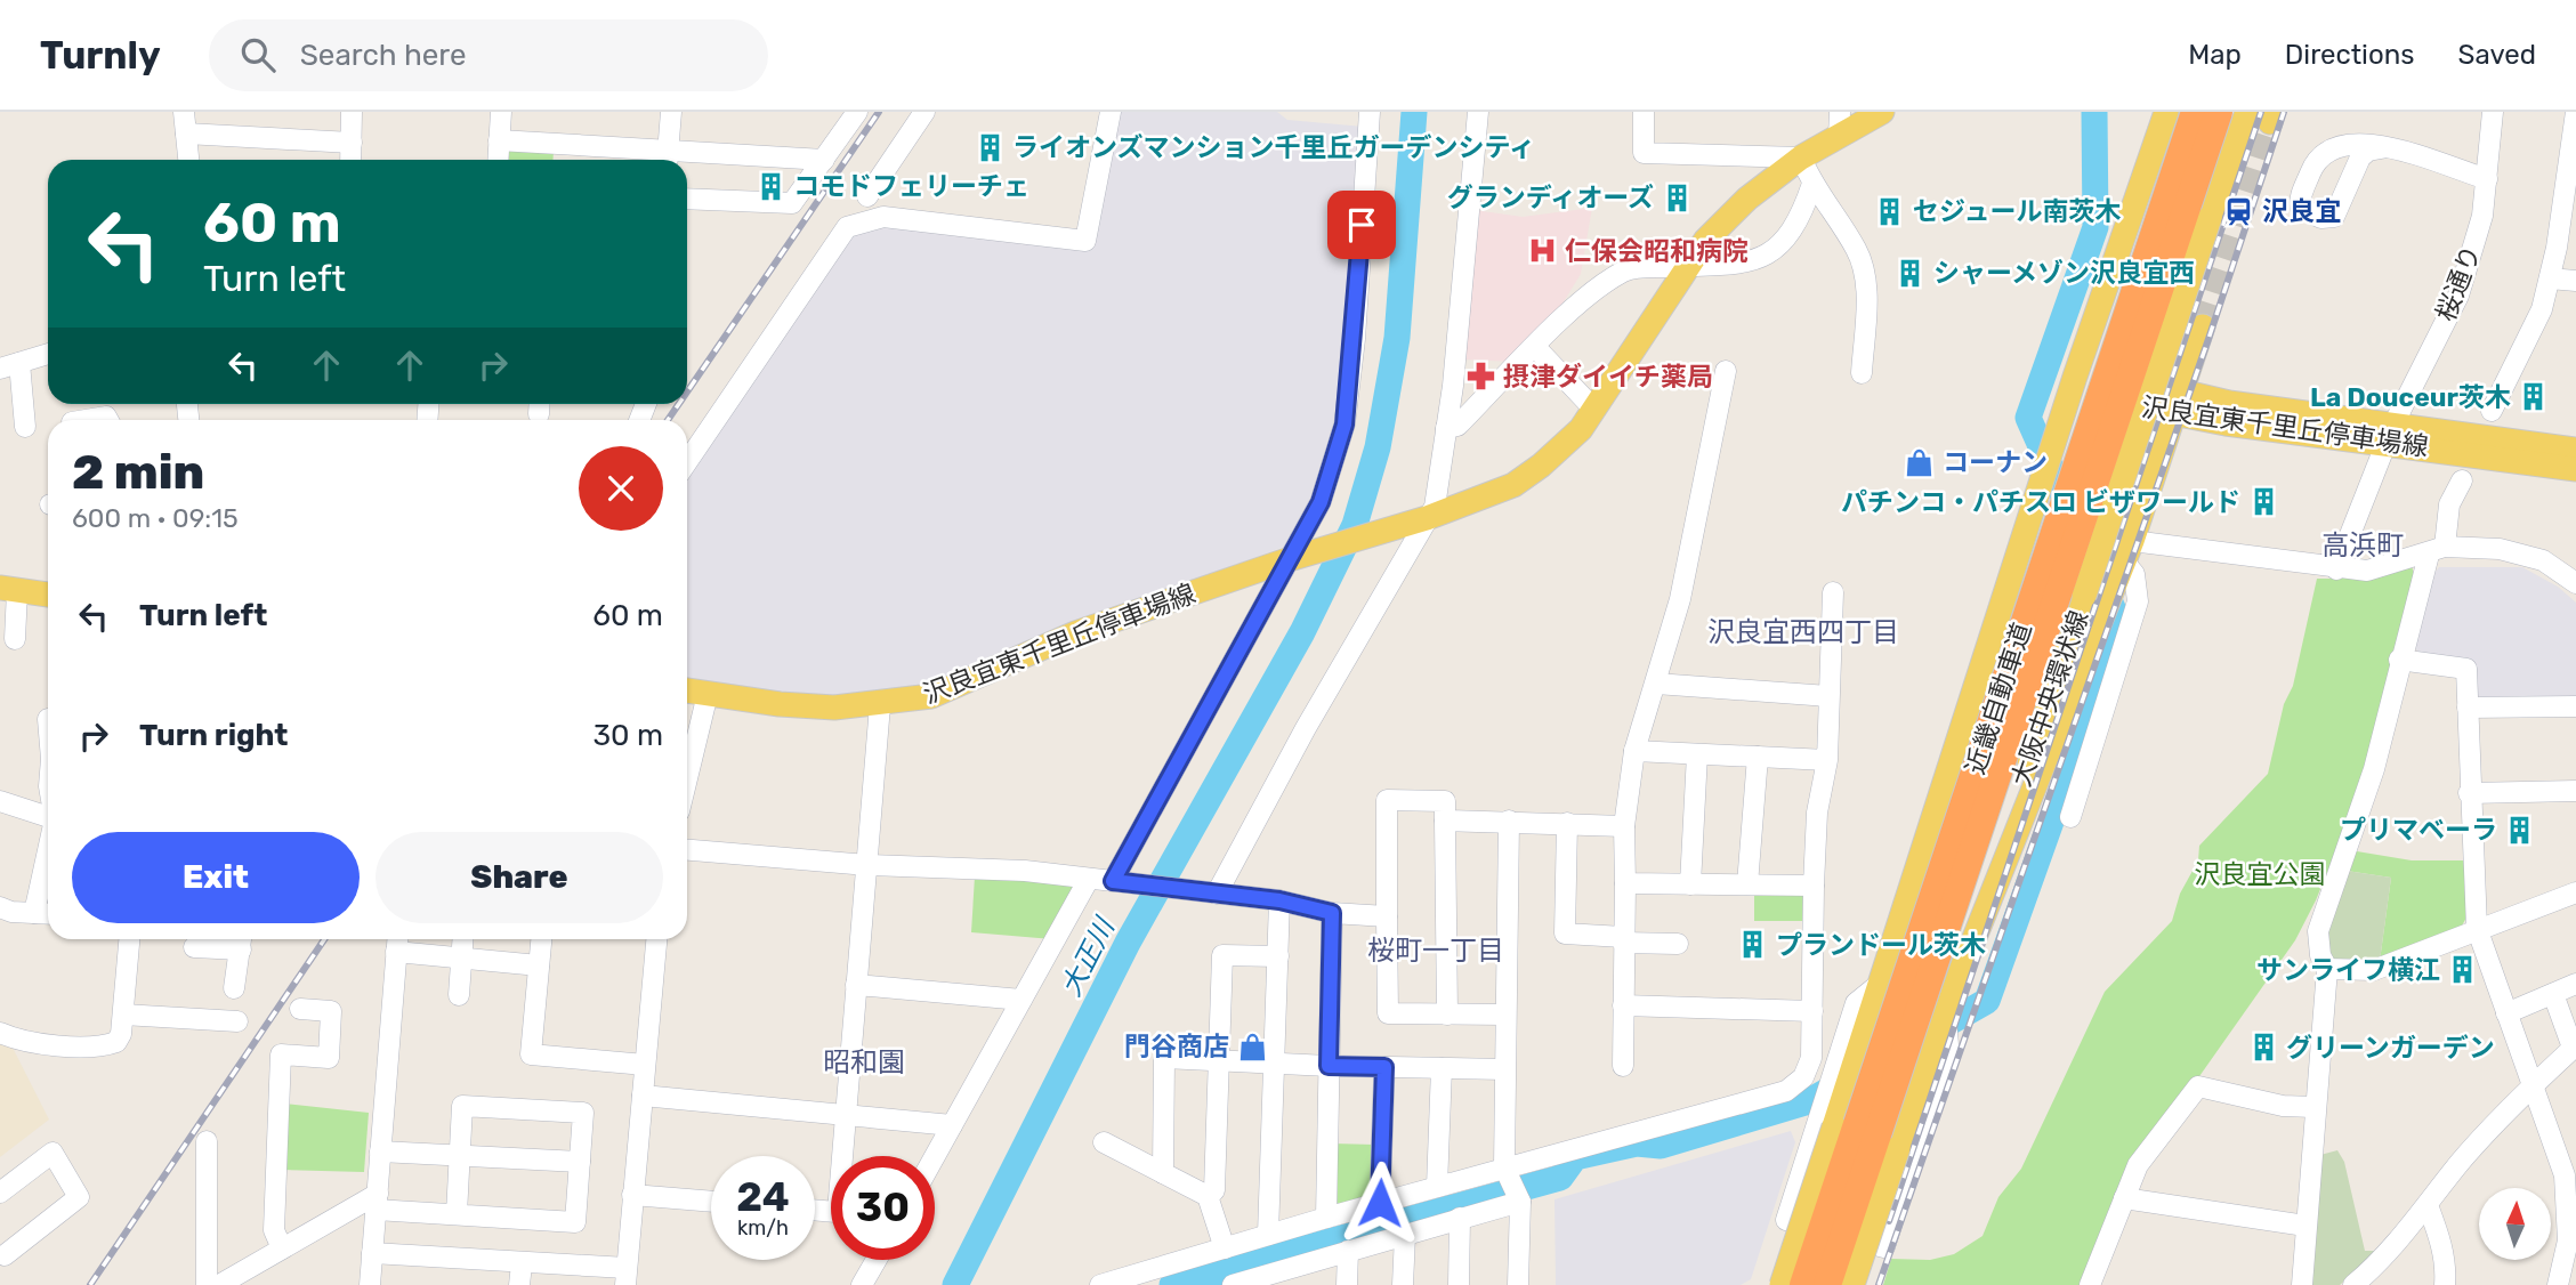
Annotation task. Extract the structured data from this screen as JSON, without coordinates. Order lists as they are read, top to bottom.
{
  "streets": {
    "highway": ["近畿自動車道"],
    "main road": ["沢良宜東千里丘停車場線", "大阪中央環状線"],
    "street": ["桜通り"]
  },
  "crossings": [
    ["桜通り", "沢良宜東千里丘停車場線"]
  ],
  "districts": [
    "高浜町",
    "沢良宜西四丁目",
    "桜町一丁目",
    "昭和園"
  ],
  "water": ["大正川"],
  "parks": ["沢良宜公園"],
  "places": {
    "building": [
      "ライオンズマンション千里丘ガーデンシティ",
      "コモドフェリーチェ",
      "グランディオーズ",
      "セジュール南茨木",
      "シャーメゾン沢良宜西",
      "La Douceur茨木",
      "パチンコ・パチスロ ビザワールド",
      "プリマベーラ",
      "プランドール茨木",
      "サンライフ横江",
      "グリーンガーデン"
    ],
    "station": ["沢良宜"],
    "hospital": ["仁保会昭和病院"],
    "pharmacy": ["摂津ダイイチ薬局"],
    "shop": ["コーナン", "門谷商店"]
  },
  "north": "top",
  "page": {
    "header": "Turnly",
    "search": "Search here",
    "nav": ["Map", "Directions", "Saved"],
    "turn": ["60 m", "Turn left"],
    "heading": ["2 min", "600 m · 09:15"],
    "list": [
      {
        "name": "Turn left",
        "value": "60 m"
      },
      {
        "name": "Turn right",
        "value": "30 m"
      }
    ],
    "buttons": ["Exit", "Share"],
    "speed": "24 km/h",
    "limit": "30"
  }
}
